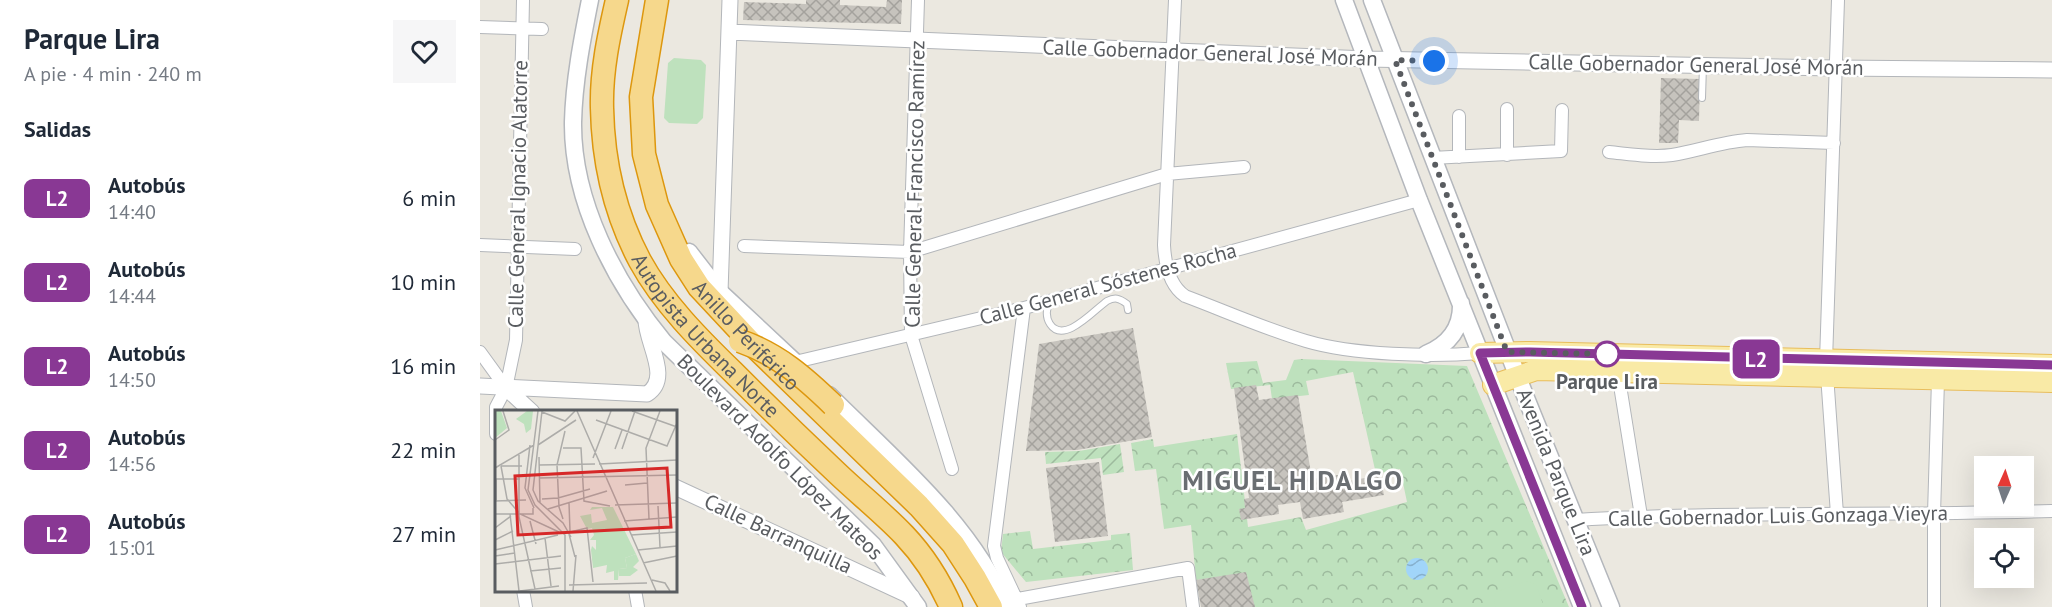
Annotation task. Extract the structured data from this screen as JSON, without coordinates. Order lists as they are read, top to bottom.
{
  "streets": {
    "highway": ["Autopista Urbana Norte", "Anillo Periférico"],
    "main road": ["Boulevard Adolfo López Mateos", "Avenida Parque Lira"],
    "street": [
      "Calle Gobernador General José Morán",
      "Calle General Francisco Ramírez",
      "Calle General Ignacio Alatorre",
      "Calle General Sóstenes Rocha",
      "Calle Gobernador Luis Gonzaga Vieyra",
      "Calle Barranquilla"
    ]
  },
  "crossings": [
    ["Calle Gobernador General José Morán", "Calle General Francisco Ramírez"],
    ["Calle Gobernador General José Morán", "Avenida Parque Lira"],
    ["Calle General Francisco Ramírez", "Calle General Sóstenes Rocha"],
    ["Calle General Sóstenes Rocha", "Avenida Parque Lira"],
    ["Autopista Urbana Norte", "Anillo Periférico"],
    ["Boulevard Adolfo López Mateos", "Calle Barranquilla"],
    ["Avenida Parque Lira", "Calle Gobernador Luis Gonzaga Vieyra"]
  ],
  "districts": ["MIGUEL HIDALGO"],
  "places": ["Parque Lira"],
  "lines": ["bus line L2"],
  "north": "top",
  "page": {
    "heading": [
      ["Parque Lira", "A pie · 4 min · 240 m"],
      "Salidas"
    ],
    "on_map": "L2",
    "list": [
      {
        "mark": "L2",
        "name": "Autobús",
        "note": "14:40",
        "value": "6 min"
      },
      {
        "mark": "L2",
        "name": "Autobús",
        "note": "14:44",
        "value": "10 min"
      },
      {
        "mark": "L2",
        "name": "Autobús",
        "note": "14:50",
        "value": "16 min"
      },
      {
        "mark": "L2",
        "name": "Autobús",
        "note": "14:56",
        "value": "22 min"
      },
      {
        "mark": "L2",
        "name": "Autobús",
        "note": "15:01",
        "value": "27 min"
      }
    ]
  }
}
